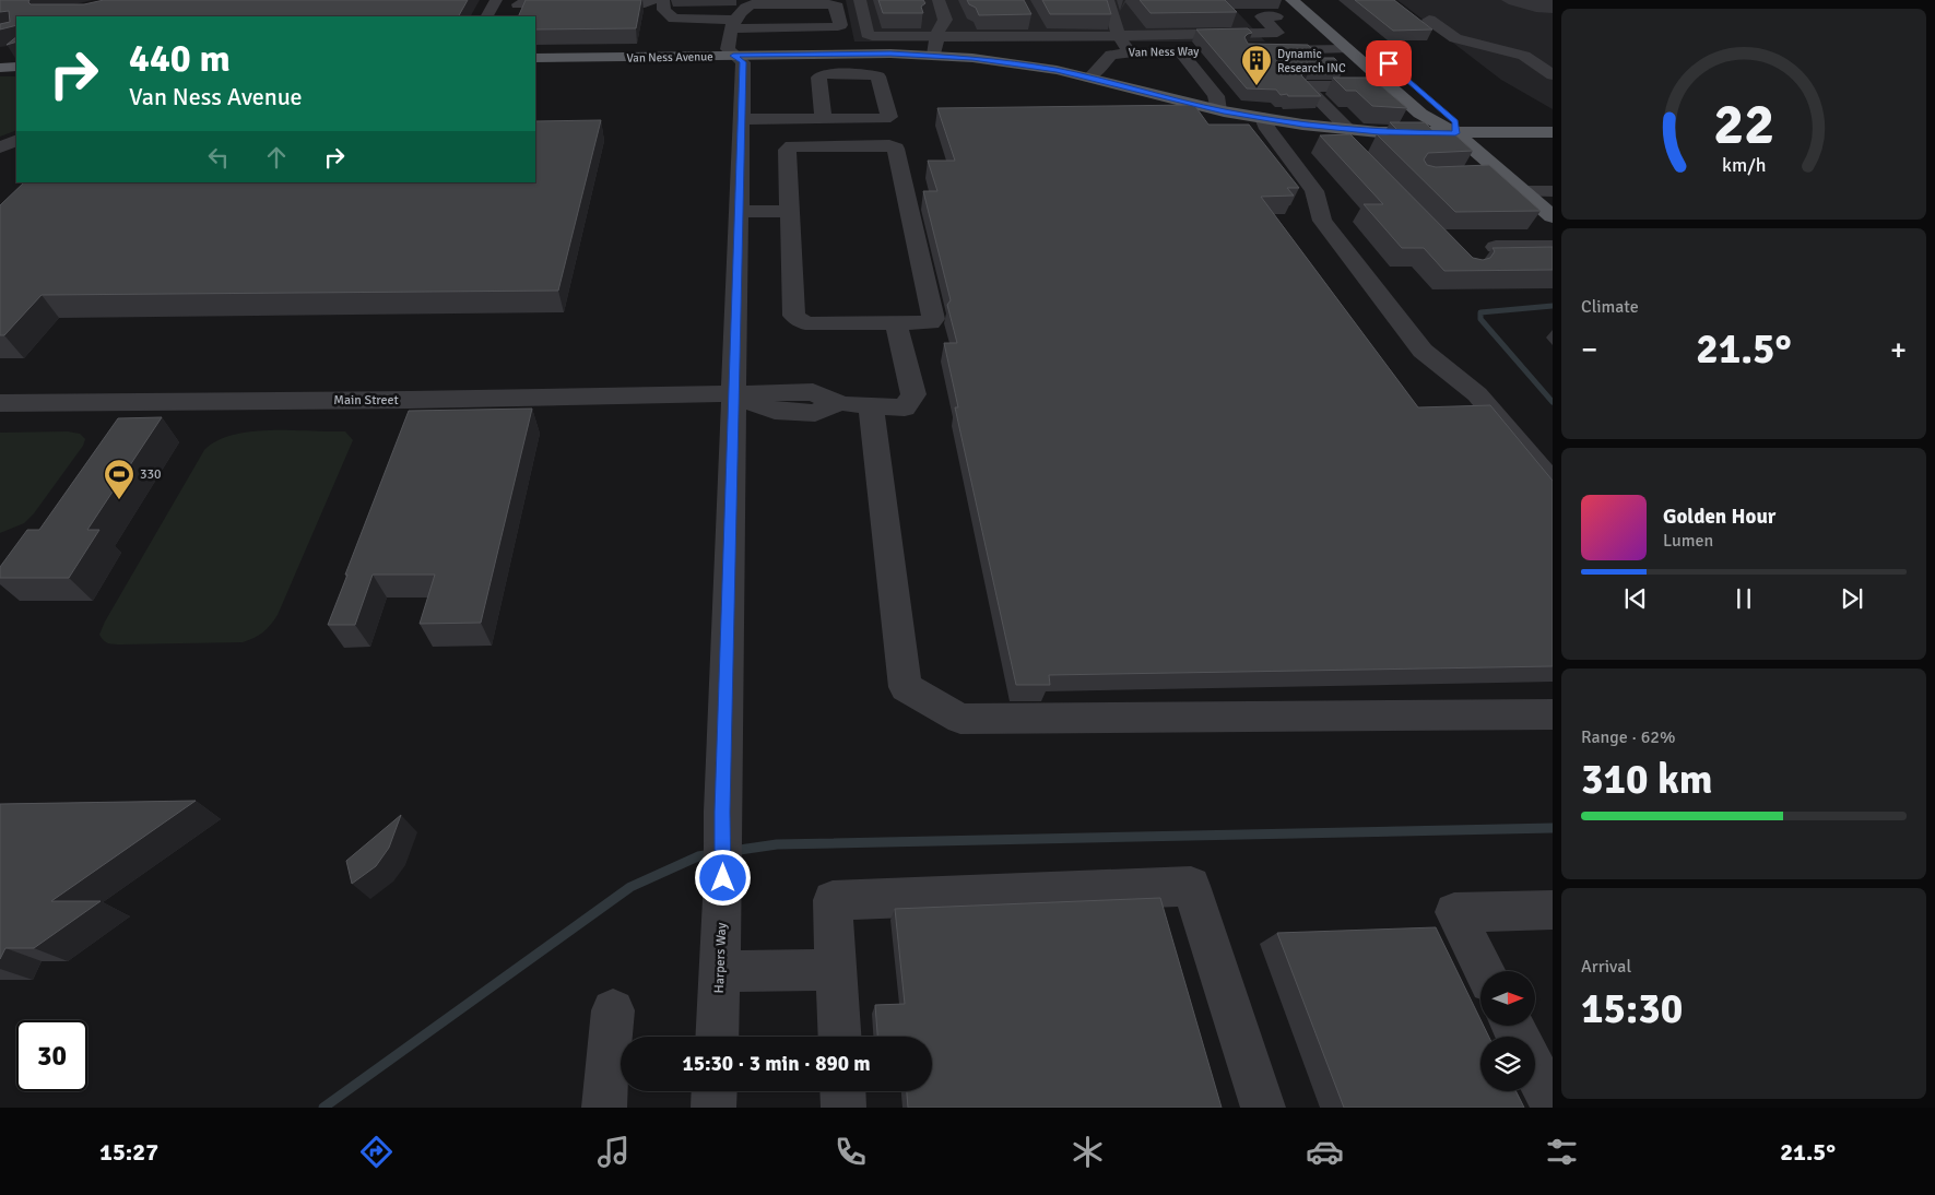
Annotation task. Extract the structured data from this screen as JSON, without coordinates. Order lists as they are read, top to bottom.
{
  "streets": {
    "main road": ["Van Ness Avenue"],
    "street": ["Van Ness Way", "Main Street", "Harpers Way"]
  },
  "crossings": [
    ["Van Ness Way", "Van Ness Avenue"],
    ["Van Ness Avenue", "Harpers Way"],
    ["Main Street", "Harpers Way"]
  ],
  "places": {
    "building": ["Dynamic Research INC"],
    "sports": ["330"]
  },
  "north": "right",
  "page": {
    "turn": ["440 m", "Van Ness Avenue"],
    "tile": [
      "Climate",
      ["Range · 62%", "310 km"],
      ["Arrival", "15:30"]
    ],
    "heat": ["−", "21.5°", "+"],
    "song": ["Golden Hour", "Lumen"],
    "limit": "30",
    "trip": "15:30 · 3 min · 890 m",
    "tabs": ["15:27", "21.5°"],
    "gauge": ["22", "km/h"]
  }
}
